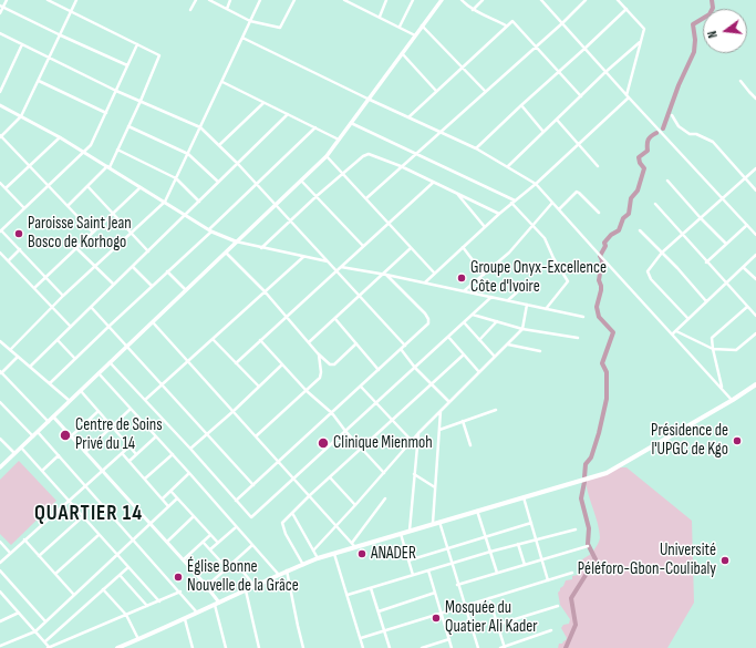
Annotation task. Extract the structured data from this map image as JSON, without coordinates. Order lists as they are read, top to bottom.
{
  "districts": ["QUARTIER 14"],
  "places": [
    "Paroisse Saint Jean Bosco de Korhogo",
    "Groupe Onyx-Excellence Côte d'Ivoire",
    "Centre de Soins Privé du 14",
    "Présidence de l'UPGC de Kgo",
    "Clinique Mienmoh",
    "ANADER",
    "Université Péléforo-Gbon-Coulibaly",
    "Église Bonne Nouvelle de la Grâce",
    "Mosquée du Quatier Ali Kader"
  ],
  "north": "left"
}
